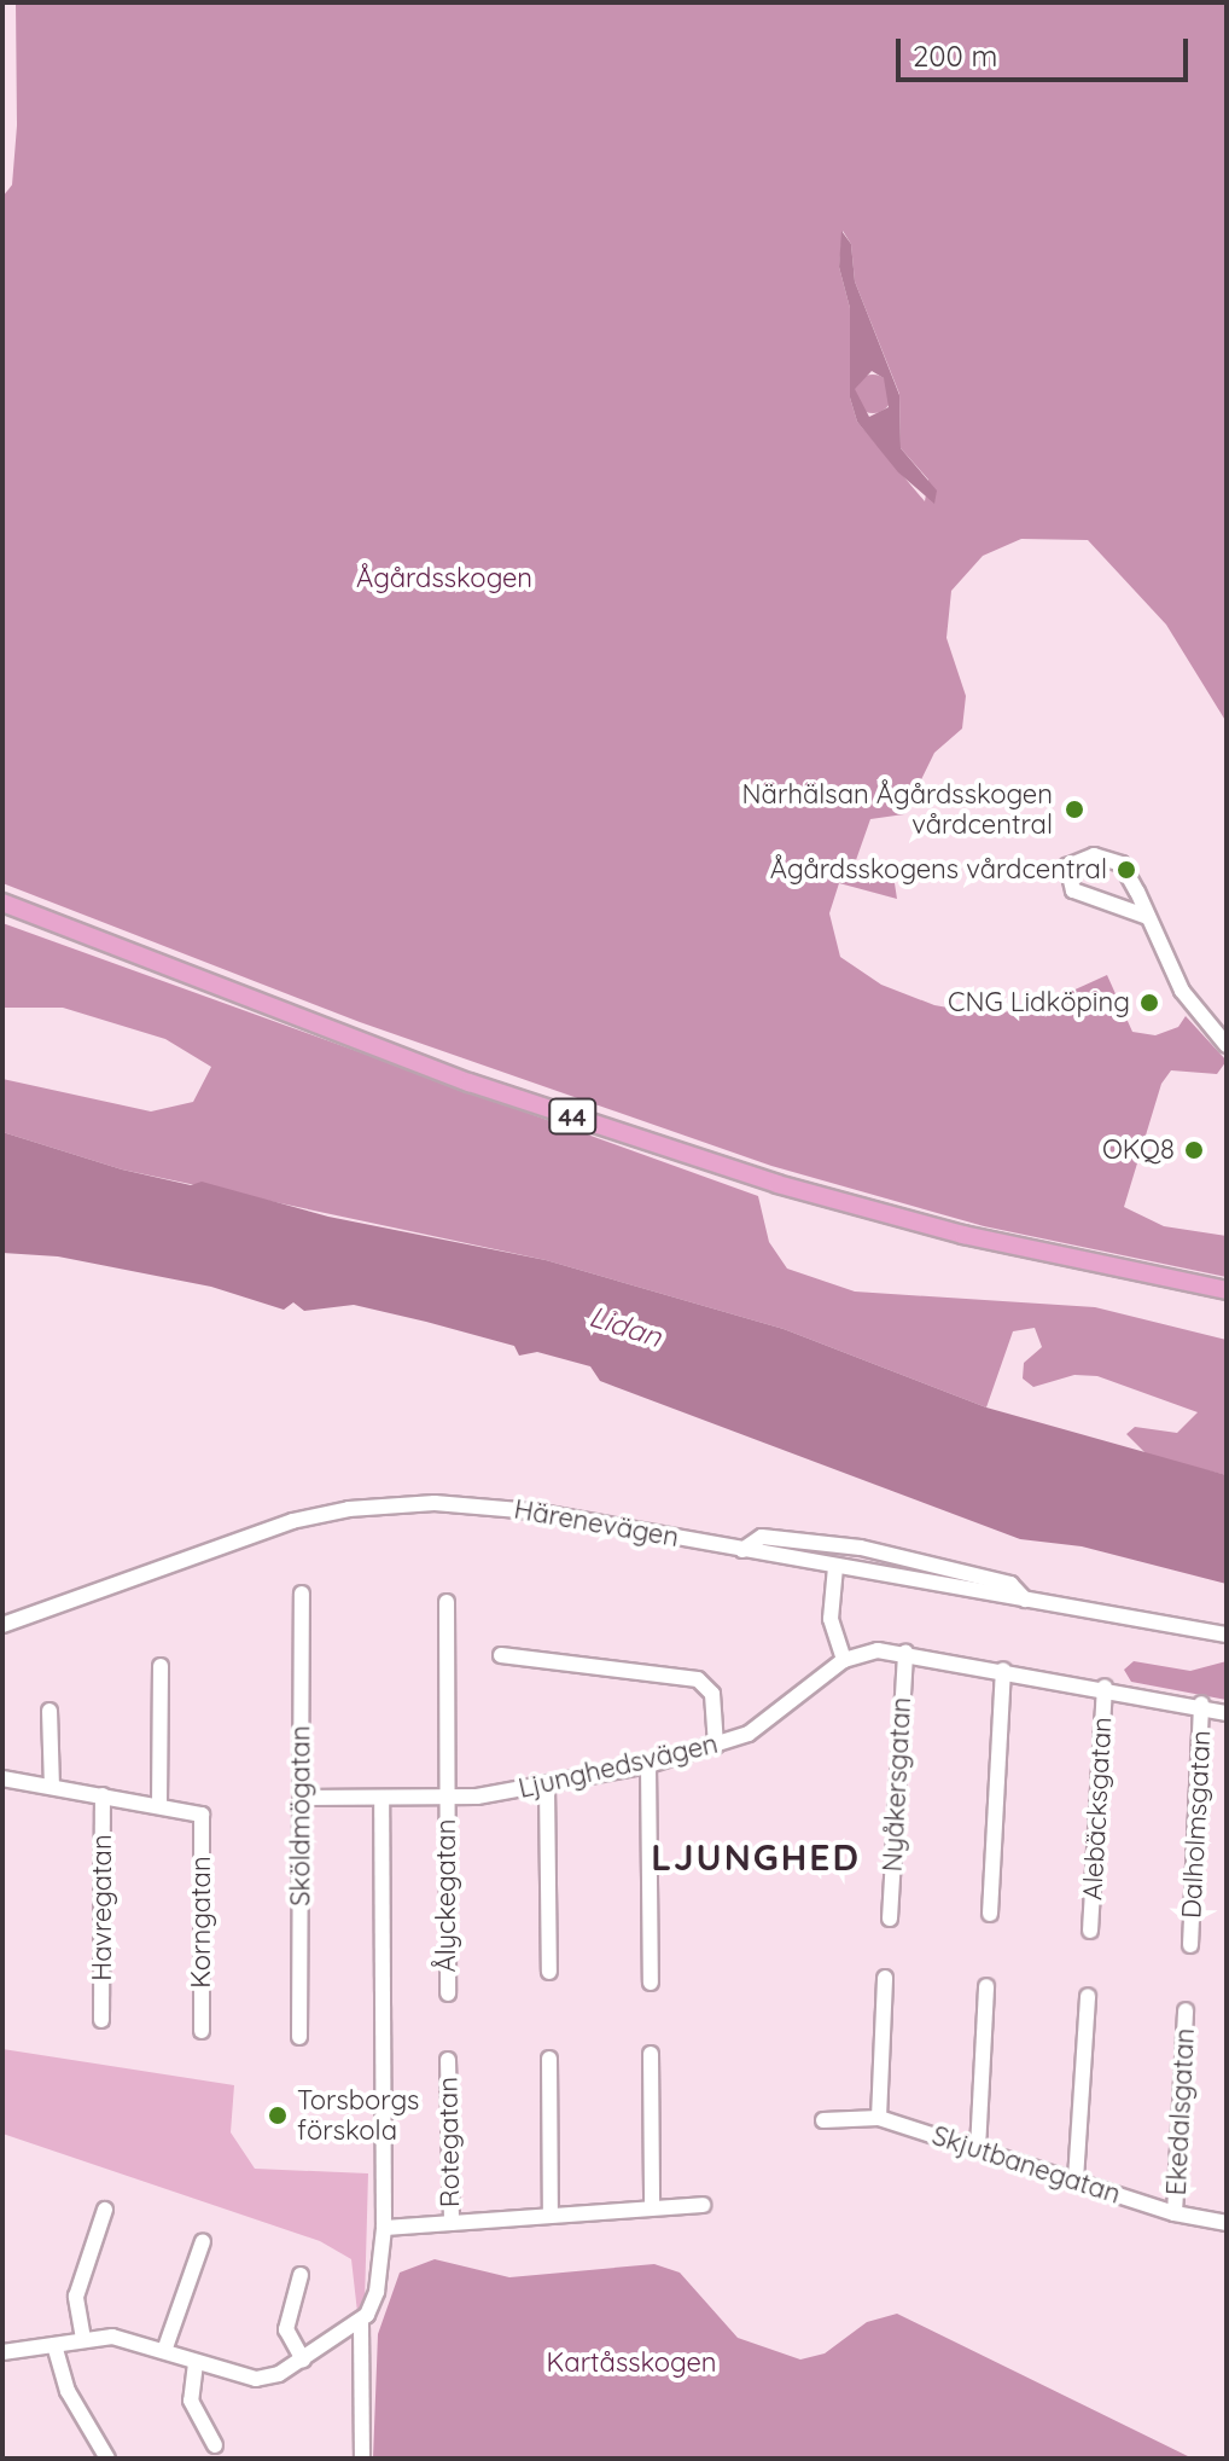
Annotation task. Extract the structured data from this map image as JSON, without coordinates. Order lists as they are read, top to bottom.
{
  "streets": {
    "main road": ["44"],
    "street": [
      "Härenevägen",
      "Ljunghedsvägen",
      "Nyåkersgatan",
      "Alebäcksgatan",
      "Sköldmögatan",
      "Dalholmsgatan",
      "Ålyckegatan",
      "Havregatan",
      "Korngatan",
      "Ekedalsgatan",
      "Rotegatan",
      "Skjutbanegatan"
    ]
  },
  "crossings": [
    ["Ljunghedsvägen", "Nyåkersgatan"],
    ["Ljunghedsvägen", "Alebäcksgatan"],
    ["Ljunghedsvägen", "Sköldmögatan"],
    ["Ljunghedsvägen", "Dalholmsgatan"],
    ["Ljunghedsvägen", "Ålyckegatan"],
    ["Ekedalsgatan", "Skjutbanegatan"]
  ],
  "districts": ["LJUNGHED"],
  "water": ["Lidan"],
  "parks": ["Ågårdsskogen", "Kartåsskogen"],
  "places": [
    "Närhälsan Ågårdsskogen vårdcentral",
    "Ågårdsskogens vårdcentral",
    "CNG Lidköping",
    "OKQ8",
    "Torsborgs förskola"
  ],
  "scale_bar": "200 m"
}
